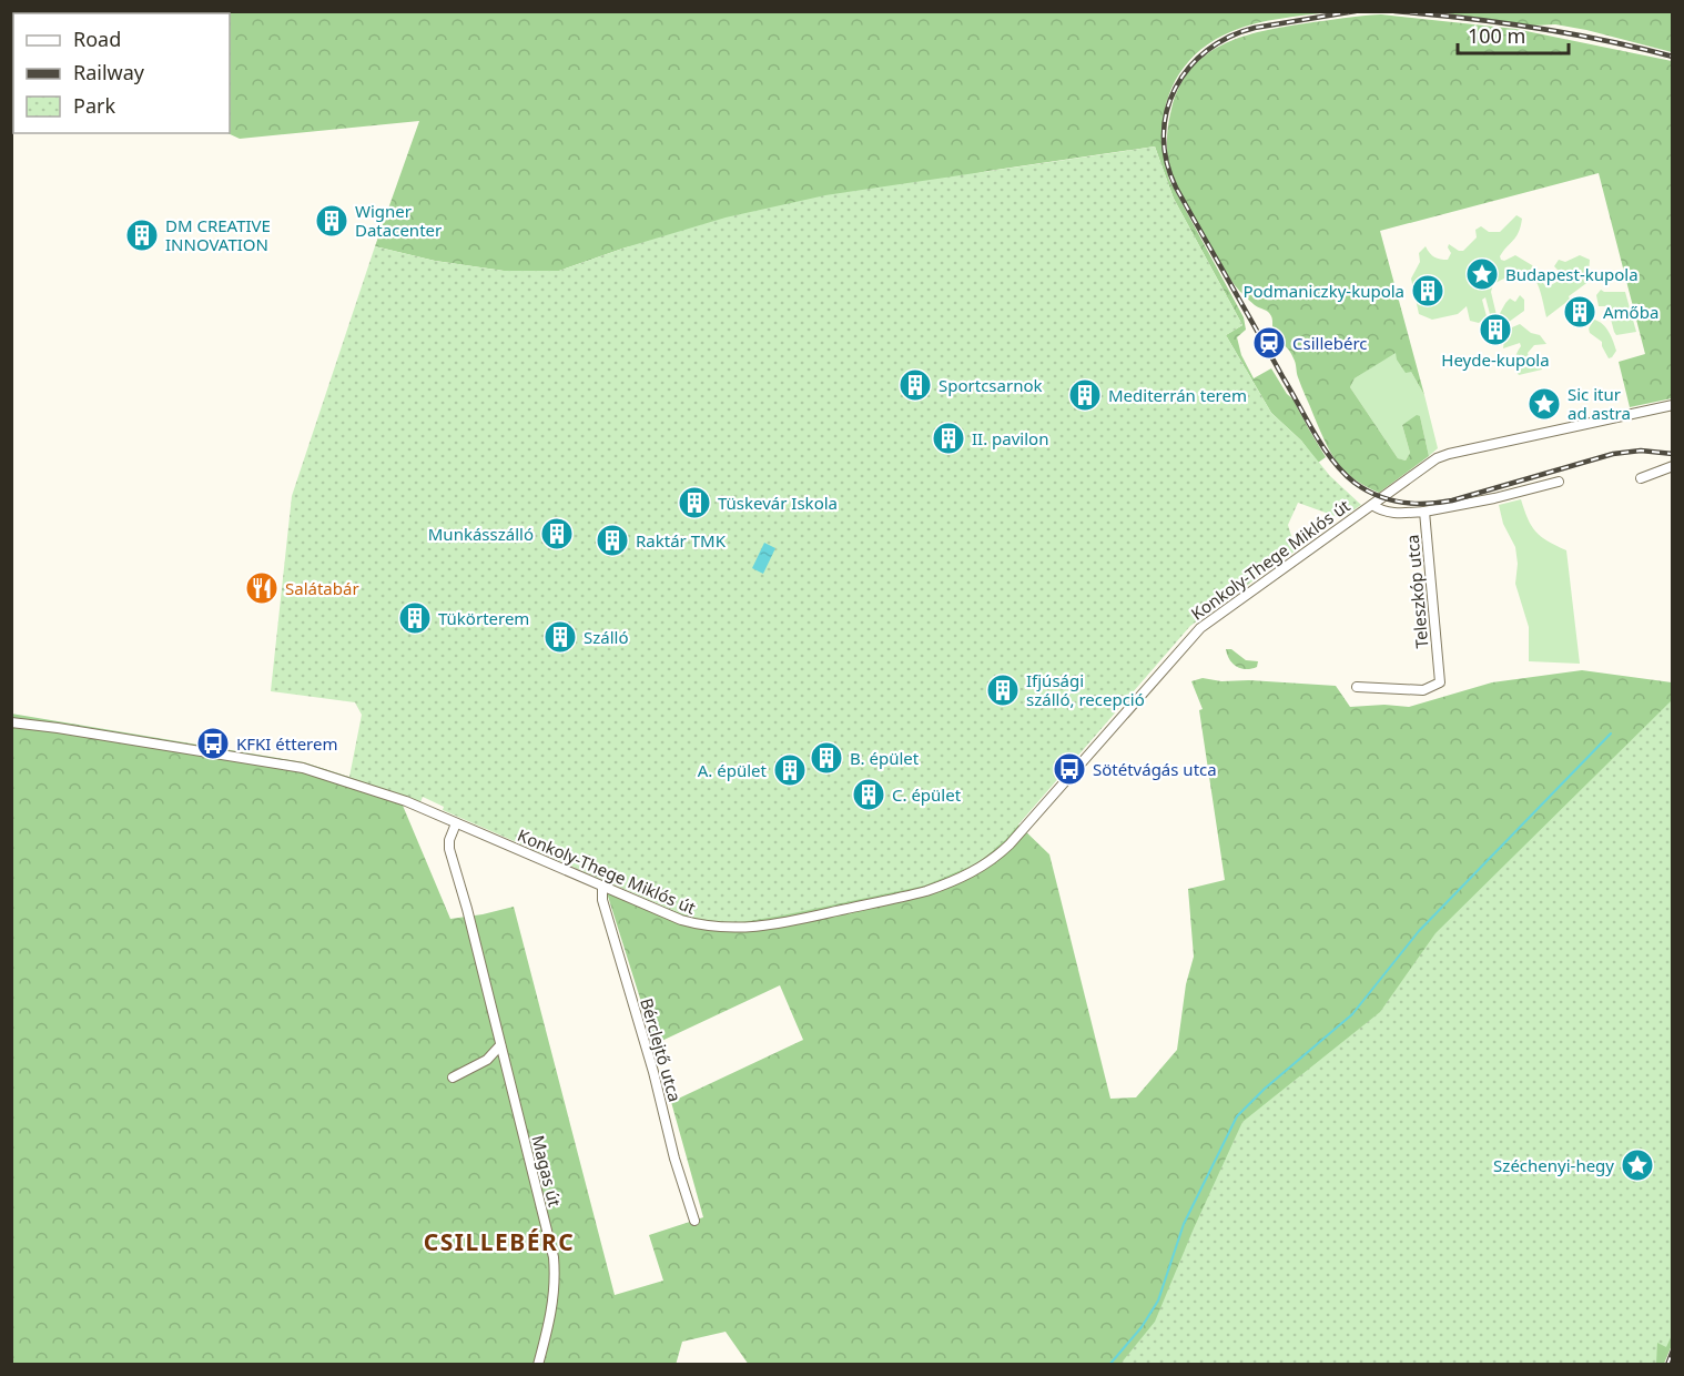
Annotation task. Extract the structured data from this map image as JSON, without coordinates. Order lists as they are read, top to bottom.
{
  "streets": {
    "street": [
      "Konkoly-Thege Miklós út",
      "Teleszkóp utca",
      "Bérclejtő utca",
      "Magas út"
    ]
  },
  "crossings": [
    ["Konkoly-Thege Miklós út", "Teleszkóp utca"],
    ["Konkoly-Thege Miklós út", "Bérclejtő utca"],
    ["Konkoly-Thege Miklós út", "Magas út"]
  ],
  "districts": ["CSILLEBÉRC"],
  "places": {
    "building": [
      "Wigner Datacenter",
      "DM CREATIVE INNOVATION",
      "Podmaniczky-kupola",
      "Amőba",
      "Heyde-kupola",
      "Sportcsarnok",
      "Mediterrán terem",
      "II. pavilon",
      "Tüskevár Iskola",
      "Munkásszálló",
      "Raktár TMK",
      "Tükörterem",
      "Szálló",
      "Ifjúsági szálló, recepció",
      "B. épület",
      "A. épület",
      "C. épület"
    ],
    "place": ["Budapest-kupola", "Sic itur ad astra", "Széchenyi-hegy"],
    "station": ["Csillebérc"],
    "restaurant": ["Salátabár"],
    "bus stop": ["KFKI étterem", "Sötétvágás utca"]
  },
  "legend": ["Road", "Railway", "Park"],
  "scale_bar": "100 m"
}
